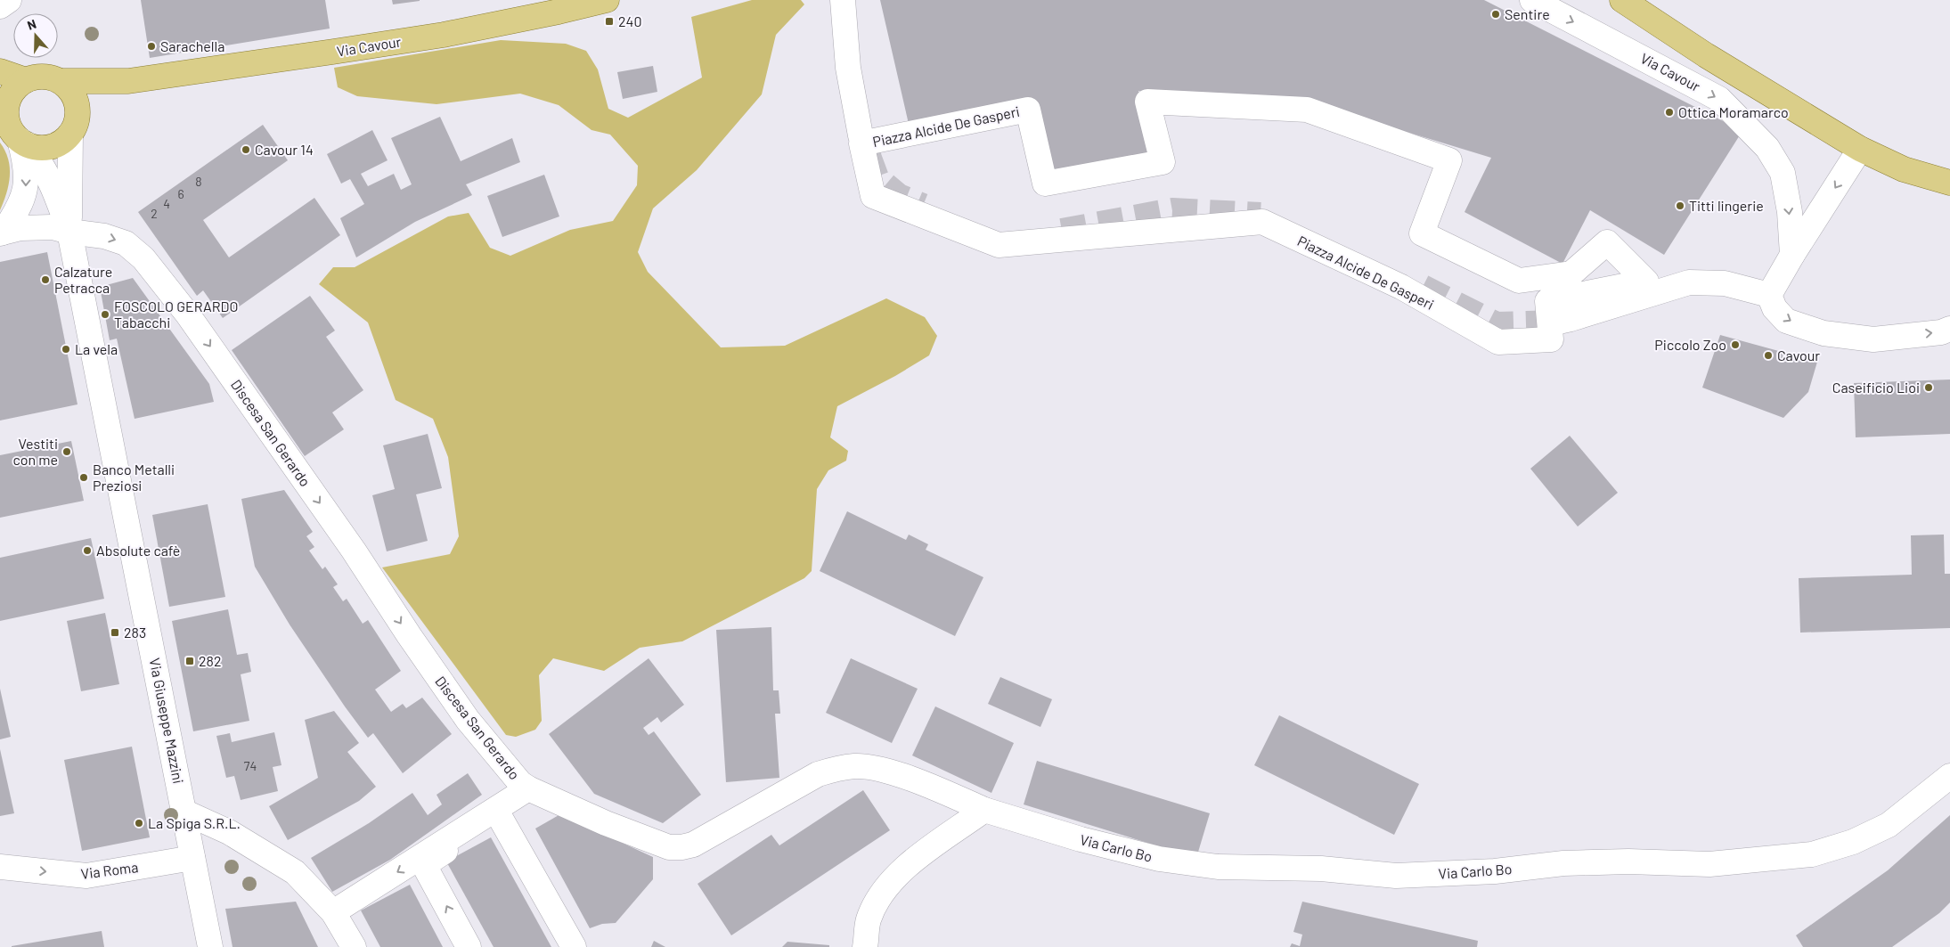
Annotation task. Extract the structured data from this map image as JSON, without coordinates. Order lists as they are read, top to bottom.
{
  "streets": {
    "main road": ["Via Cavour"],
    "street": [
      "Piazza Alcide De Gasperi",
      "Discesa San Gerardo",
      "Via Giuseppe Mazzini",
      "Via Carlo Bo",
      "Via Roma"
    ]
  },
  "crossings": [
    ["Discesa San Gerardo", "Via Giuseppe Mazzini"],
    ["Discesa San Gerardo", "Via Carlo Bo"],
    ["Via Giuseppe Mazzini", "Via Roma"]
  ],
  "one_way": ["Discesa San Gerardo", "Via Roma"],
  "places": {
    "other": [
      "Sentire",
      "Sarachella",
      "Ottica Moramarco",
      "Cavour 14",
      "Titti lingerie",
      "Calzature Petracca",
      "FOSCOLO GERARDO Tabacchi",
      "Piccolo Zoo",
      "La vela",
      "Cavour",
      "Caseificio Lioi",
      "Vestiti con me",
      "Banco Metalli Preziosi",
      "Absolute cafè",
      "La Spiga S.R.L."
    ],
    "transit": ["240", "283", "282"]
  },
  "house_numbers": [
    "8",
    "6",
    "4",
    "2",
    "74"
  ],
  "north": "top"
}
